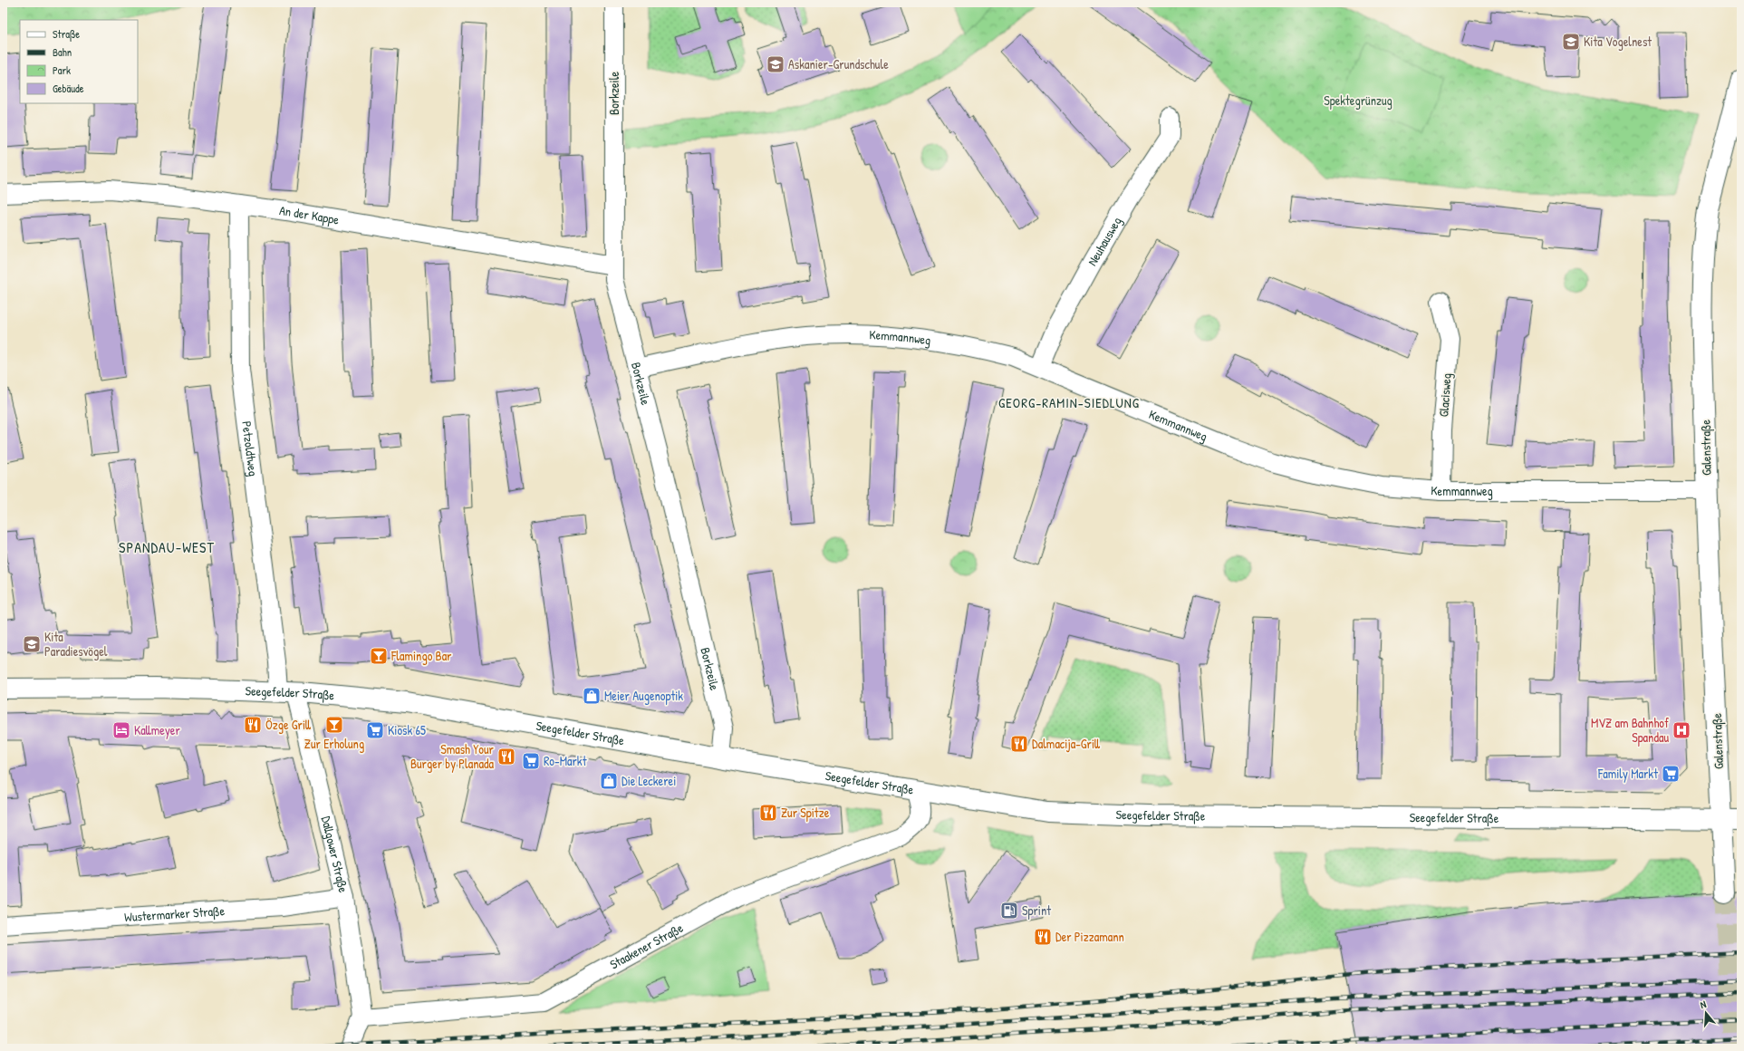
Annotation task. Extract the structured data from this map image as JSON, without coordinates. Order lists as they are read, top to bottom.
{
  "streets": {
    "street": [
      "Borkzeile",
      "An der Kappe",
      "Neuhausweg",
      "Kemmannweg",
      "Glacisweg",
      "Galenstraße",
      "Petzoldtweg",
      "Seegefelder Straße",
      "Dallgower Straße",
      "Wustermarker Straße",
      "Staakener Straße"
    ]
  },
  "crossings": [
    ["Borkzeile", "An der Kappe"],
    ["Borkzeile", "Kemmannweg"],
    ["Borkzeile", "Seegefelder Straße"],
    ["An der Kappe", "Petzoldtweg"],
    ["Neuhausweg", "Kemmannweg"],
    ["Kemmannweg", "Glacisweg"],
    ["Kemmannweg", "Galenstraße"],
    ["Galenstraße", "Seegefelder Straße"],
    ["Petzoldtweg", "Seegefelder Straße"],
    ["Petzoldtweg", "Dallgower Straße"],
    ["Seegefelder Straße", "Dallgower Straße"],
    ["Seegefelder Straße", "Staakener Straße"],
    ["Dallgower Straße", "Wustermarker Straße"],
    ["Dallgower Straße", "Staakener Straße"]
  ],
  "districts": ["GEORG-RAMIN-SIEDLUNG", "SPANDAU-WEST"],
  "parks": ["Spektegrünzug"],
  "places": {
    "school or university": ["Kita Vogelnest", "Askanier-Grundschule", "Kita Paradiesvögel"],
    "bar": ["Flamingo Bar", "Zur Erholung"],
    "shop": ["Meier Augenoptik", "Die Leckerei"],
    "restaurant": [
      "Özge Grill",
      "Dalmacija-Grill",
      "Smash Your Burger by Planada",
      "Zur Spitze",
      "Der Pizzamann"
    ],
    "hotel": ["Kallmeyer"],
    "supermarket": ["Kiosk 65", "Ro-Markt", "Family Markt"],
    "hospital": ["MVZ am Bahnhof Spandau"],
    "fuel station": ["Sprint"]
  },
  "legend": [
    "Straße",
    "Bahn",
    "Park",
    "Gebäude"
  ],
  "north": "top"
}
